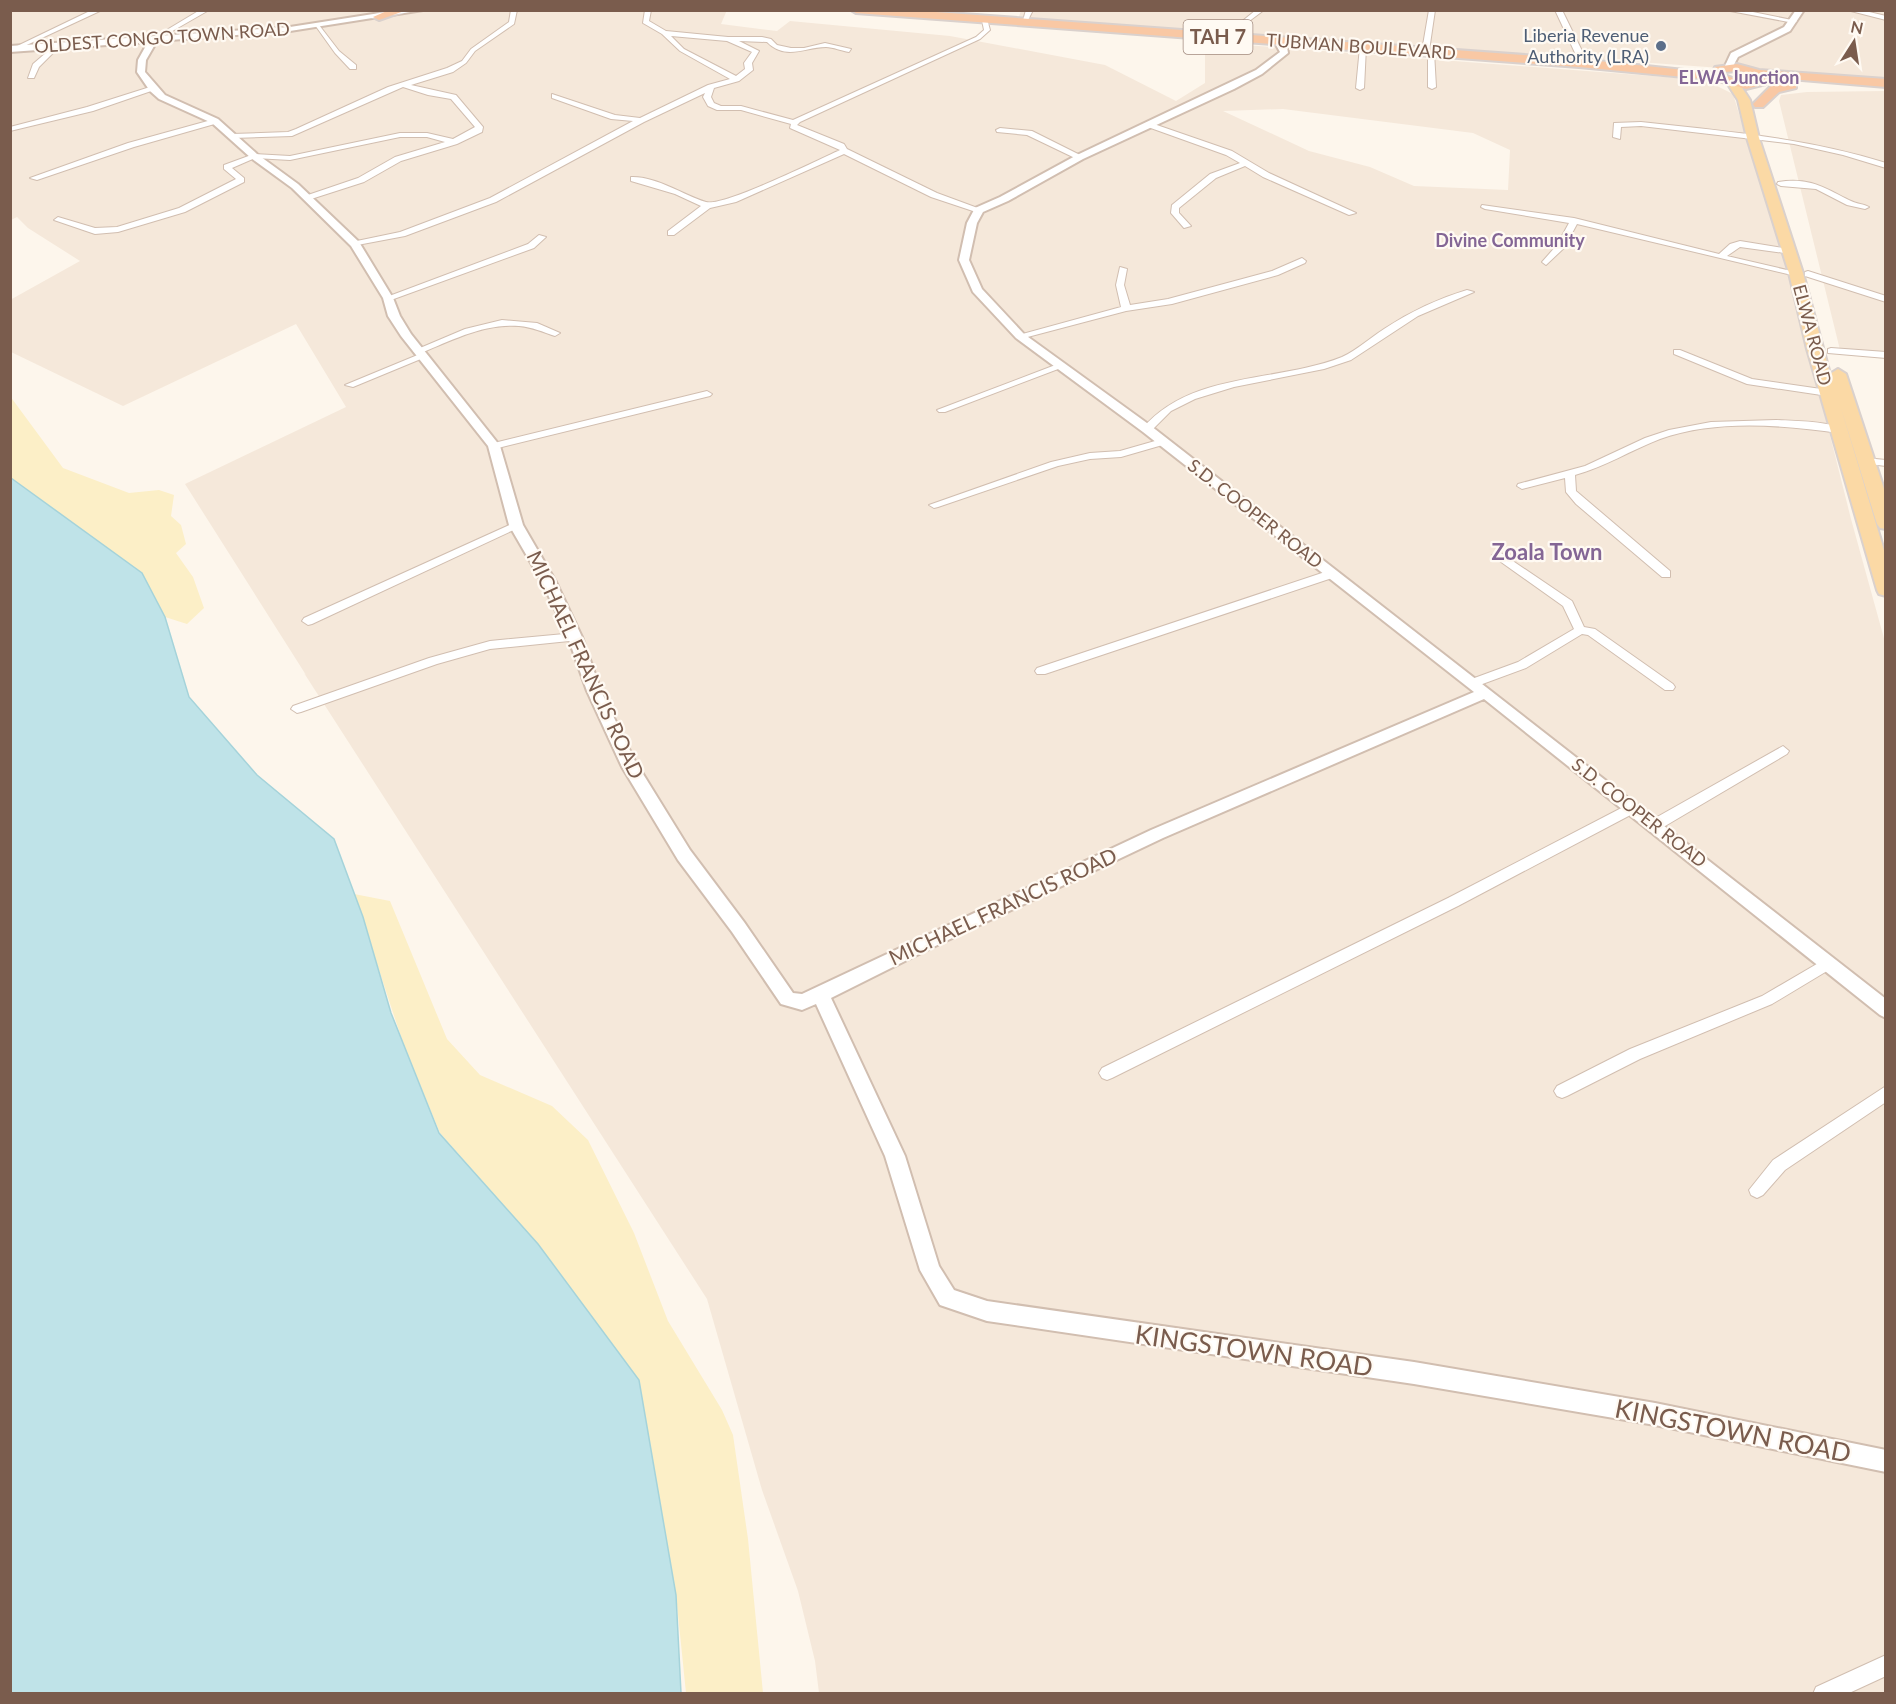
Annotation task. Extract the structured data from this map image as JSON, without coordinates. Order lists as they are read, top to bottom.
{
  "streets": {
    "highway": ["TAH 7", "TUBMAN BOULEVARD"],
    "main road": ["ELWA ROAD"],
    "street": [
      "OLDEST CONGO TOWN ROAD",
      "S.D. COOPER ROAD",
      "MICHAEL FRANCIS ROAD",
      "KINGSTOWN ROAD"
    ]
  },
  "crossings": [
    ["S.D. COOPER ROAD", "MICHAEL FRANCIS ROAD"],
    ["MICHAEL FRANCIS ROAD", "KINGSTOWN ROAD"]
  ],
  "districts": ["ELWA Junction", "Divine Community", "Zoala Town"],
  "places": ["Liberia Revenue Authority (LRA)"],
  "north": "top"
}
